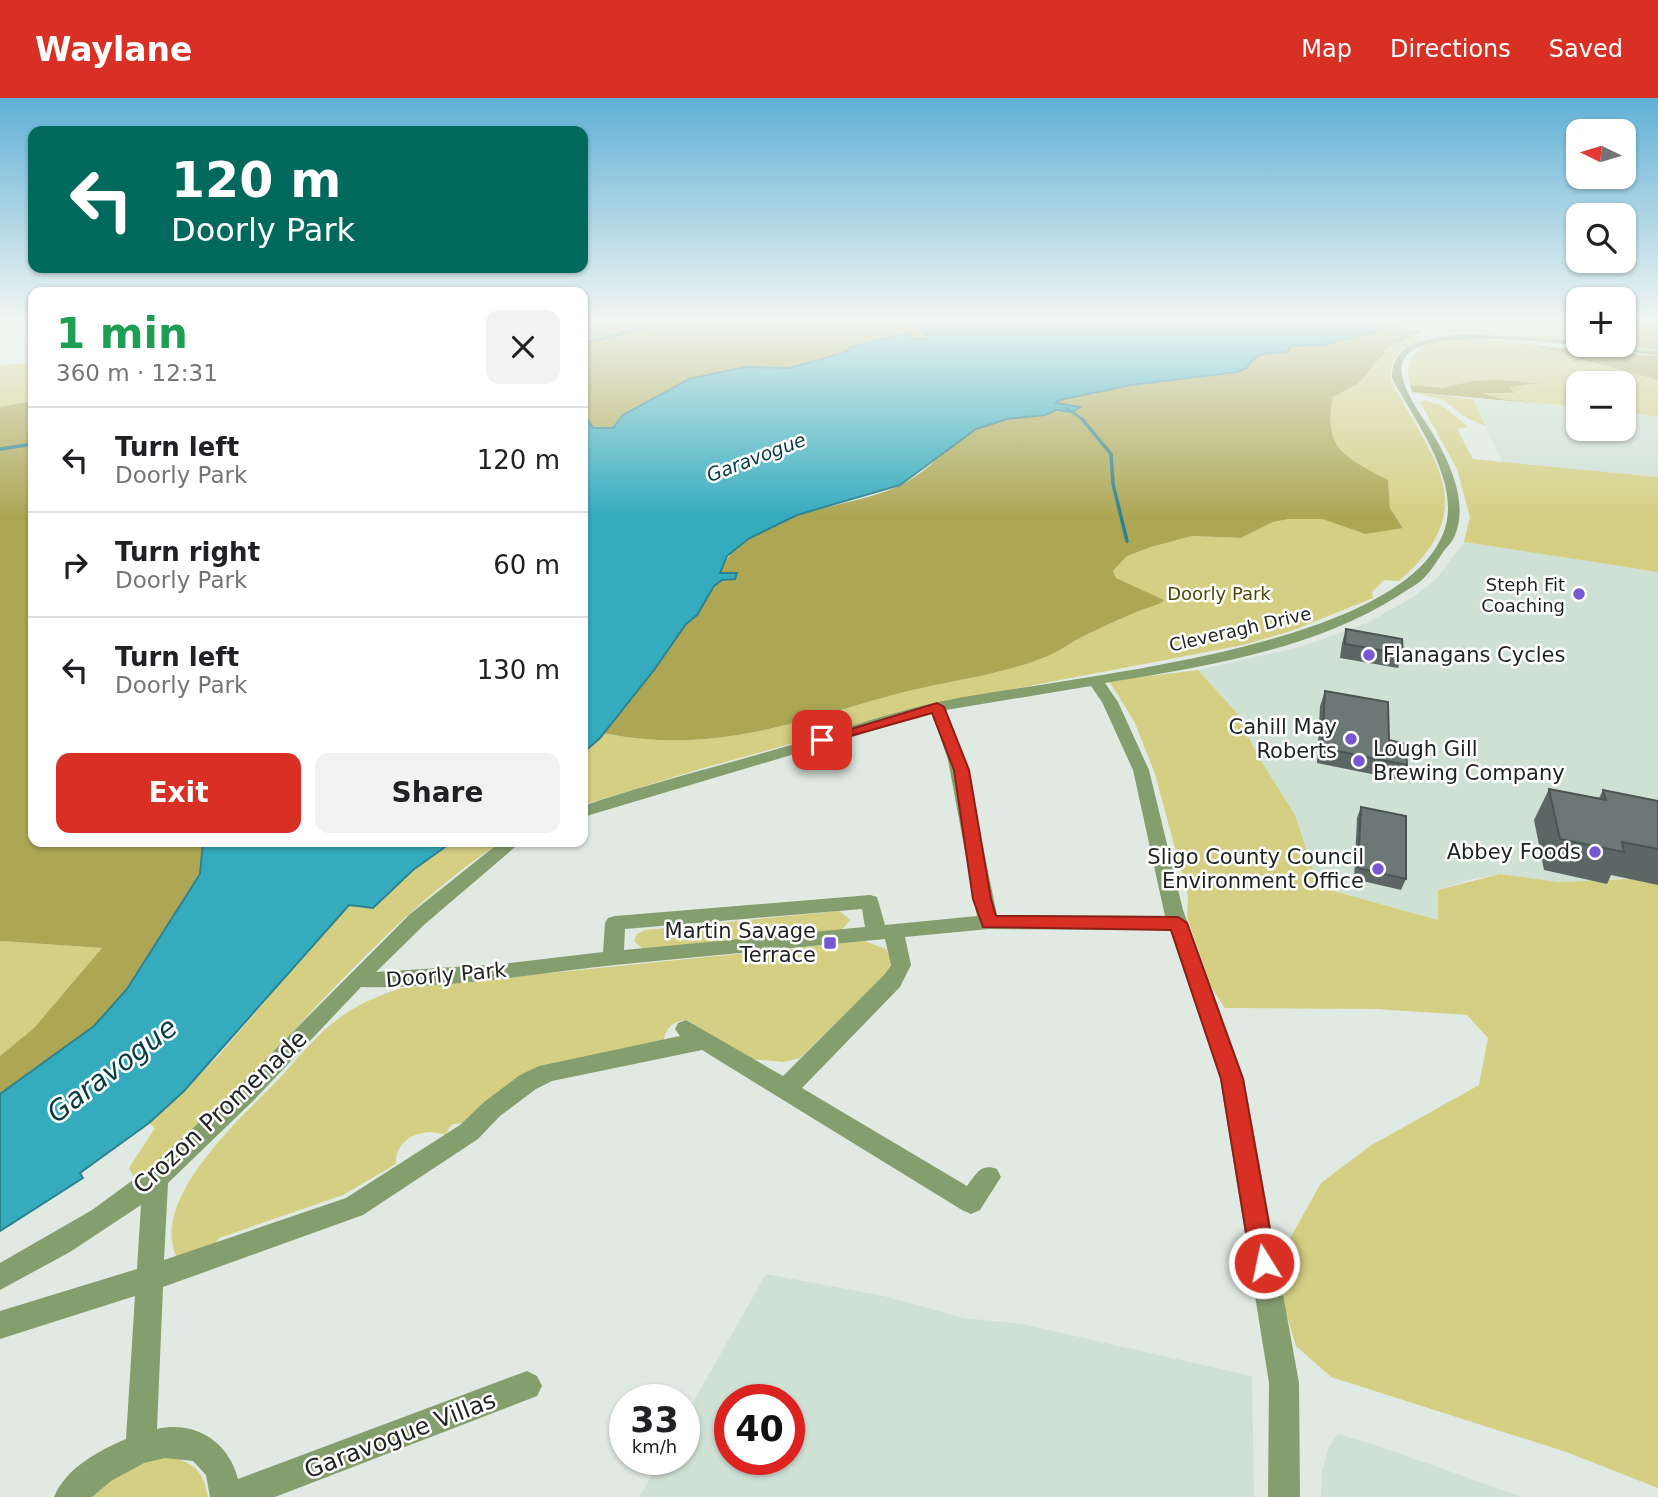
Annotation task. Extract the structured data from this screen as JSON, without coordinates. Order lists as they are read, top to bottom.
{
  "streets": {
    "street": [
      "Cleveragh Drive",
      "Doorly Park",
      "Crozon Promenade",
      "Garavogue Villas"
    ]
  },
  "crossings": [
    ["Doorly Park", "Crozon Promenade"]
  ],
  "water": ["Garavogue"],
  "parks": ["Doorly Park"],
  "places": {
    "other": [
      "Steph Fit Coaching",
      "Flanagans Cycles",
      "Cahill May Roberts",
      "Lough Gill Brewing Company",
      "Abbey Foods",
      "Sligo County Council Environment Office"
    ],
    "transit": ["Martin Savage Terrace"]
  },
  "north": "left",
  "page": {
    "header": "Waylane",
    "nav": ["Map", "Directions", "Saved"],
    "map_buttons": ["+", "−"],
    "turn": ["120 m", "Doorly Park"],
    "heading": ["1 min", "360 m · 12:31"],
    "list": [
      {
        "name": "Turn left",
        "note": "Doorly Park",
        "value": "120 m"
      },
      {
        "name": "Turn right",
        "note": "Doorly Park",
        "value": "60 m"
      },
      {
        "name": "Turn left",
        "note": "Doorly Park",
        "value": "130 m"
      }
    ],
    "buttons": ["Exit", "Share"],
    "speed": "33 km/h",
    "limit": "40"
  }
}
